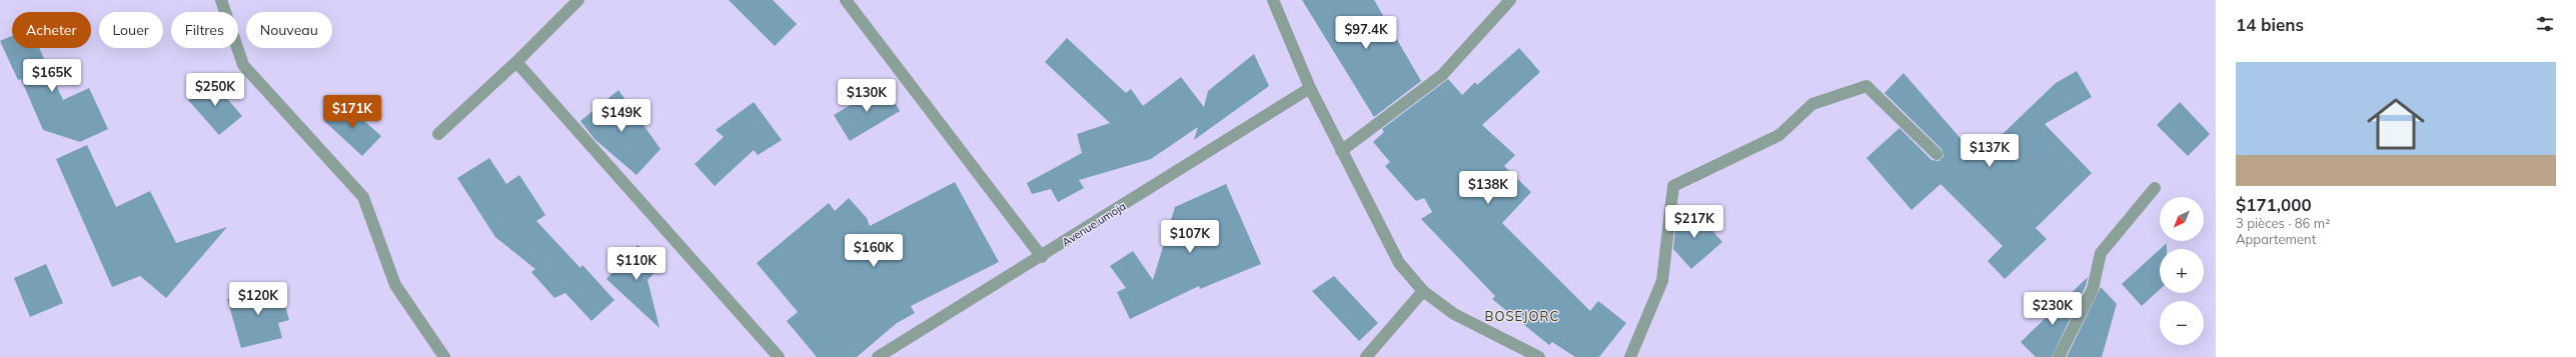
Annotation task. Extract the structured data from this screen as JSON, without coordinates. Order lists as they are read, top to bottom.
{
  "streets": {
    "street": ["Avenue umoja"]
  },
  "districts": ["BOSEJORC"],
  "north": "bottom left",
  "page": {
    "heading": "14 biens",
    "chip": [
      "Acheter",
      "Louer",
      "Filtres",
      "Nouveau"
    ],
    "price": [
      "$97.4K",
      "$165K",
      "$250K",
      "$130K",
      "$171K",
      "$149K",
      "$137K",
      "$138K",
      "$217K",
      "$107K",
      "$160K",
      "$110K",
      "$120K",
      "$230K"
    ],
    "list": [
      {
        "name": "$171,000",
        "note": "3 pièces · 86 m² · Appartement"
      }
    ],
    "map_buttons": ["+", "−"]
  }
}
